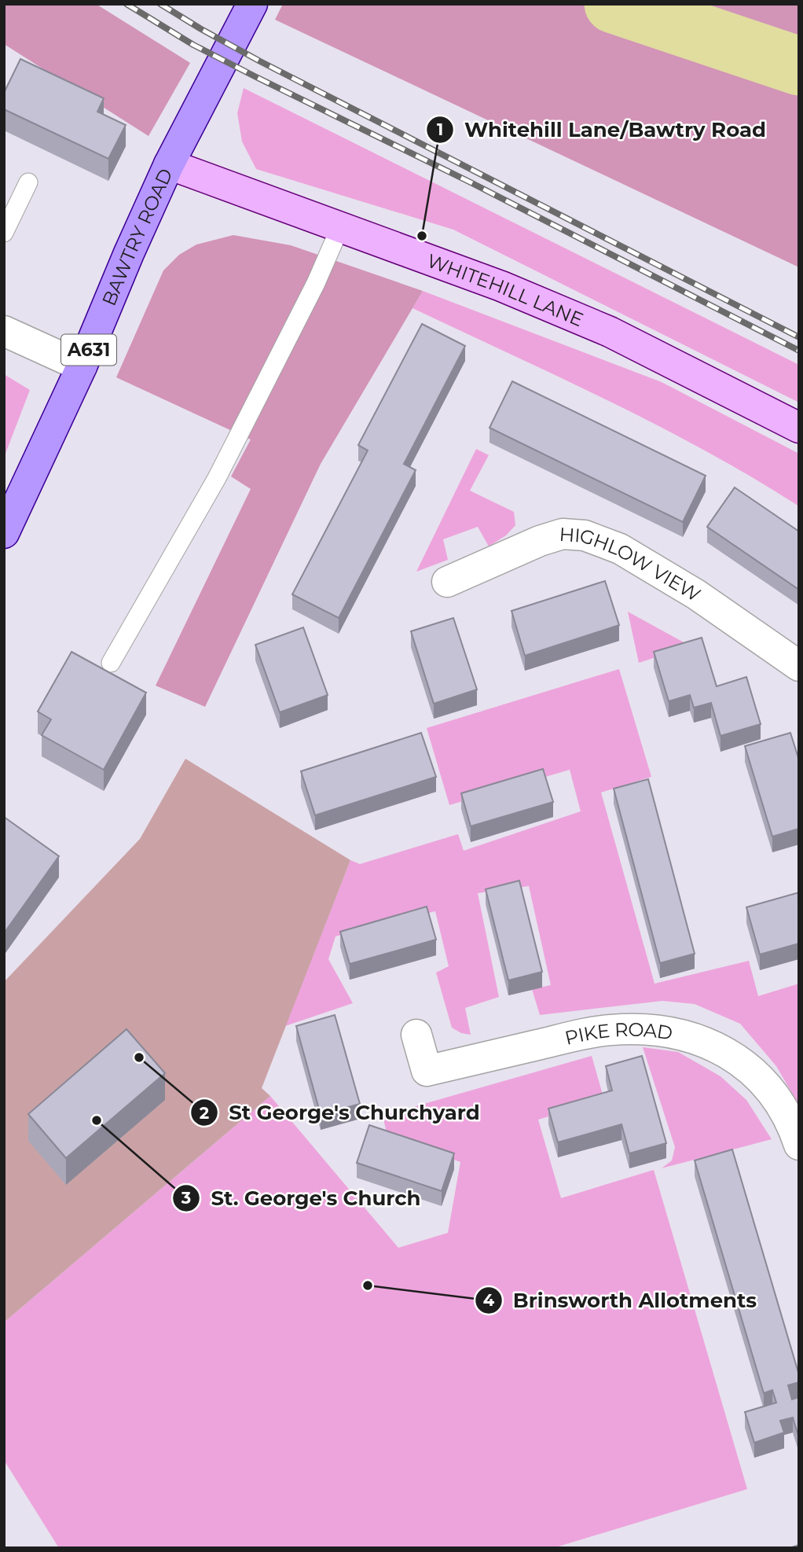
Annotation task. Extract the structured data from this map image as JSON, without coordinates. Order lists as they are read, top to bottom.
{
  "streets": {
    "main road": ["BAWTRY ROAD", "WHITEHILL LANE", "A631"],
    "street": ["HIGHLOW VIEW", "PIKE ROAD"]
  },
  "crossings": [
    ["BAWTRY ROAD", "WHITEHILL LANE"]
  ],
  "places": [
    "Whitehill Lane/Bawtry Road",
    "St George's Churchyard",
    "St. George's Church",
    "Brinsworth Allotments"
  ]
}
